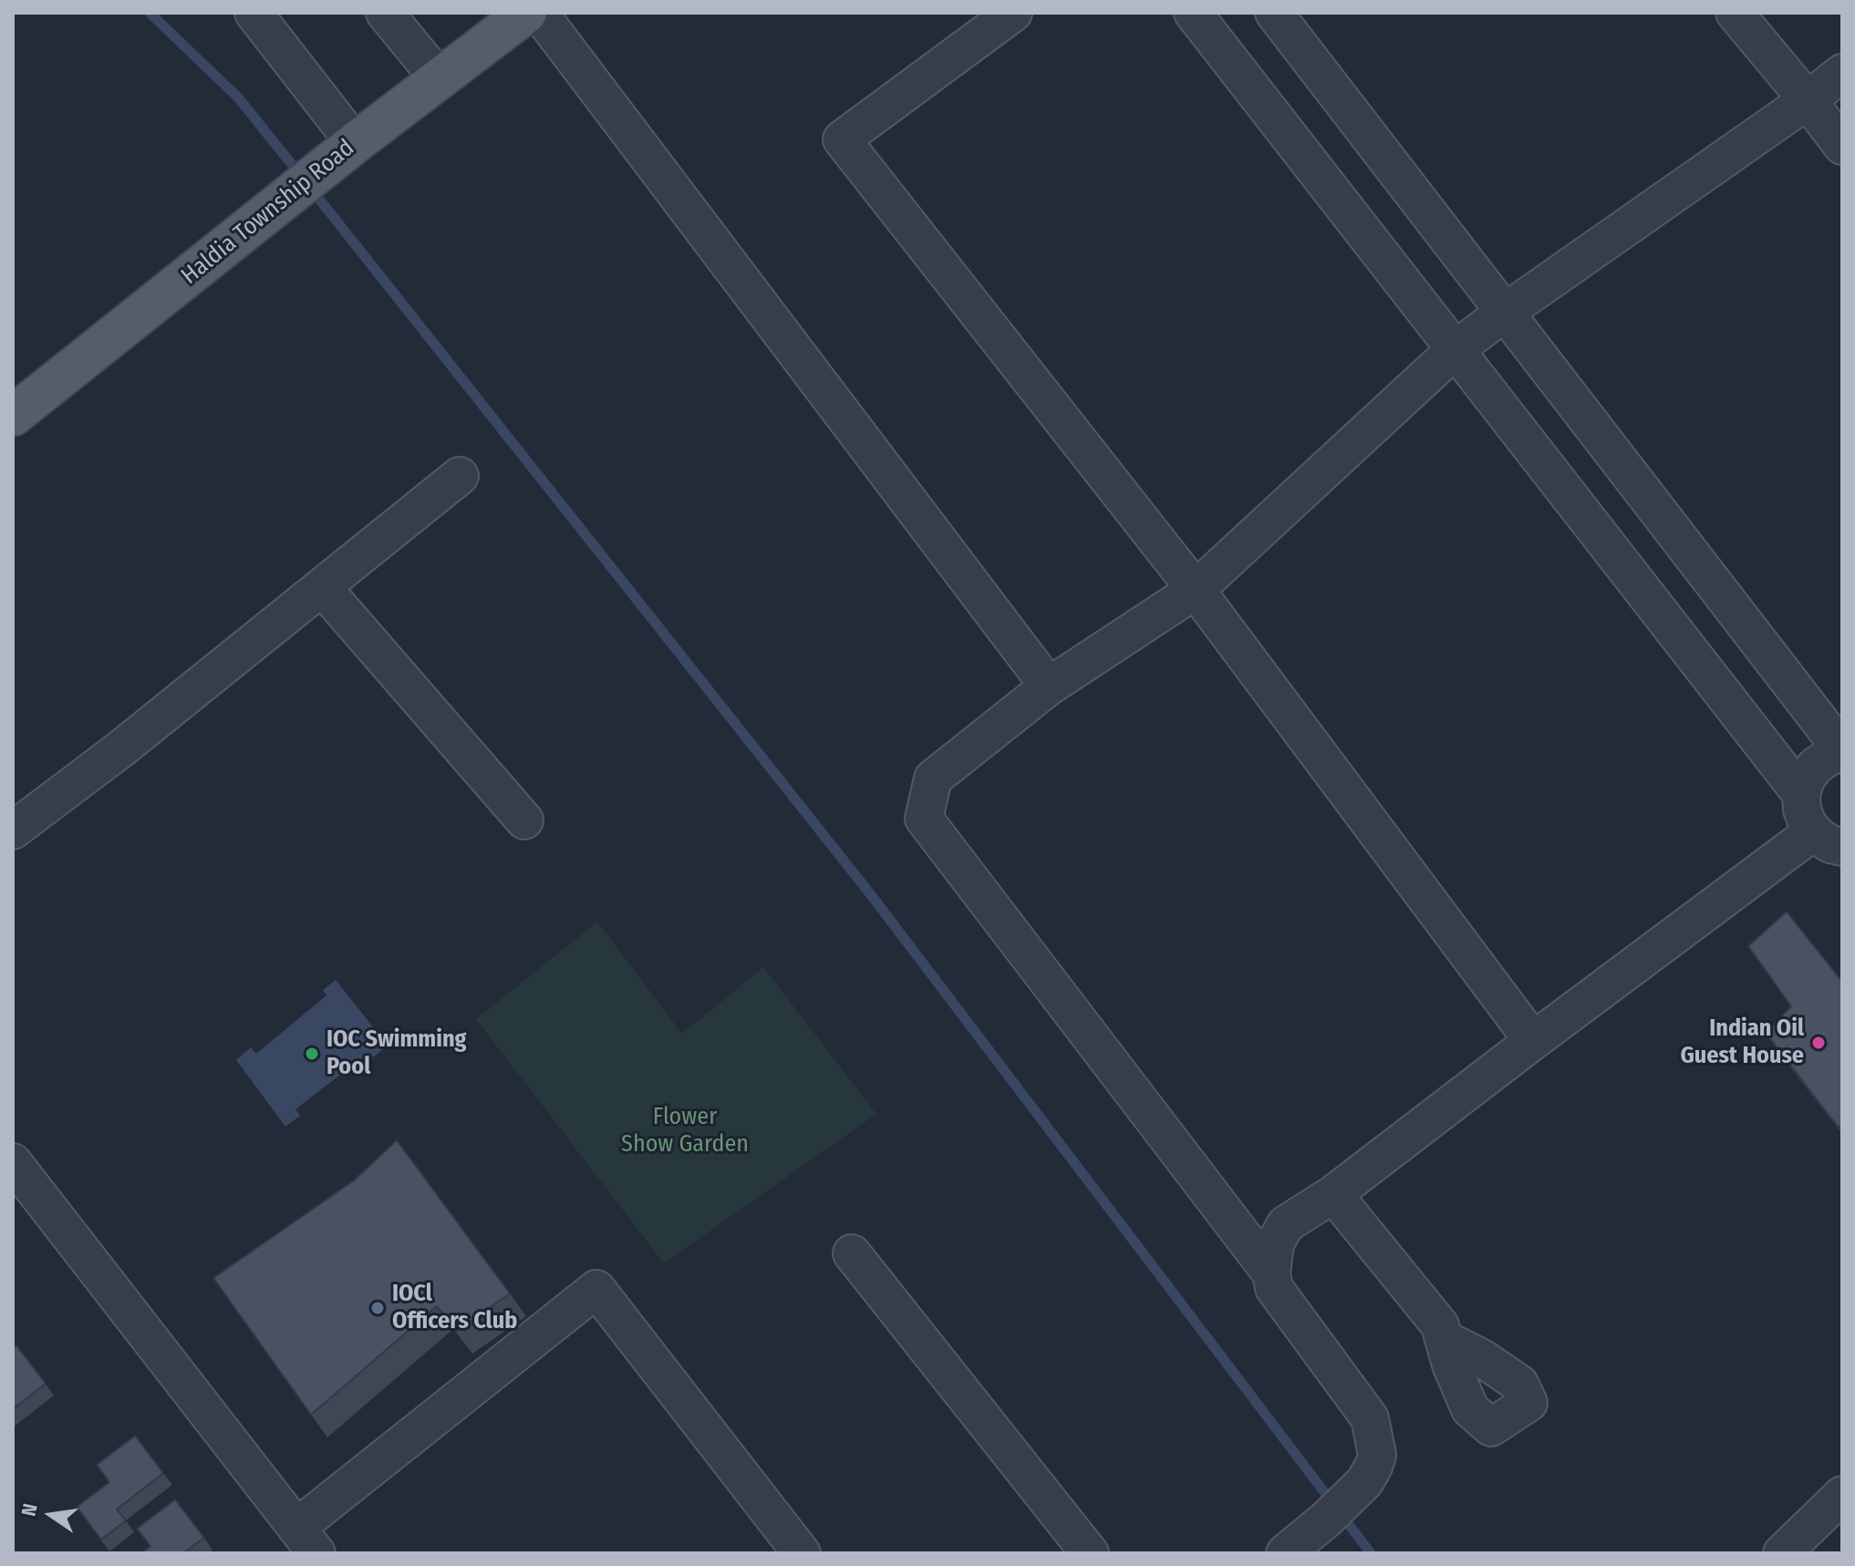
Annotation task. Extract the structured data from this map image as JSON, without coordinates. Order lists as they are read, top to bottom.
{
  "streets": {
    "main road": ["Haldia Township Road"]
  },
  "parks": ["Flower Show Garden"],
  "places": ["Indian Oil Guest House", "IOC Swimming Pool", "IOCl Officers Club"],
  "north": "left"
}
